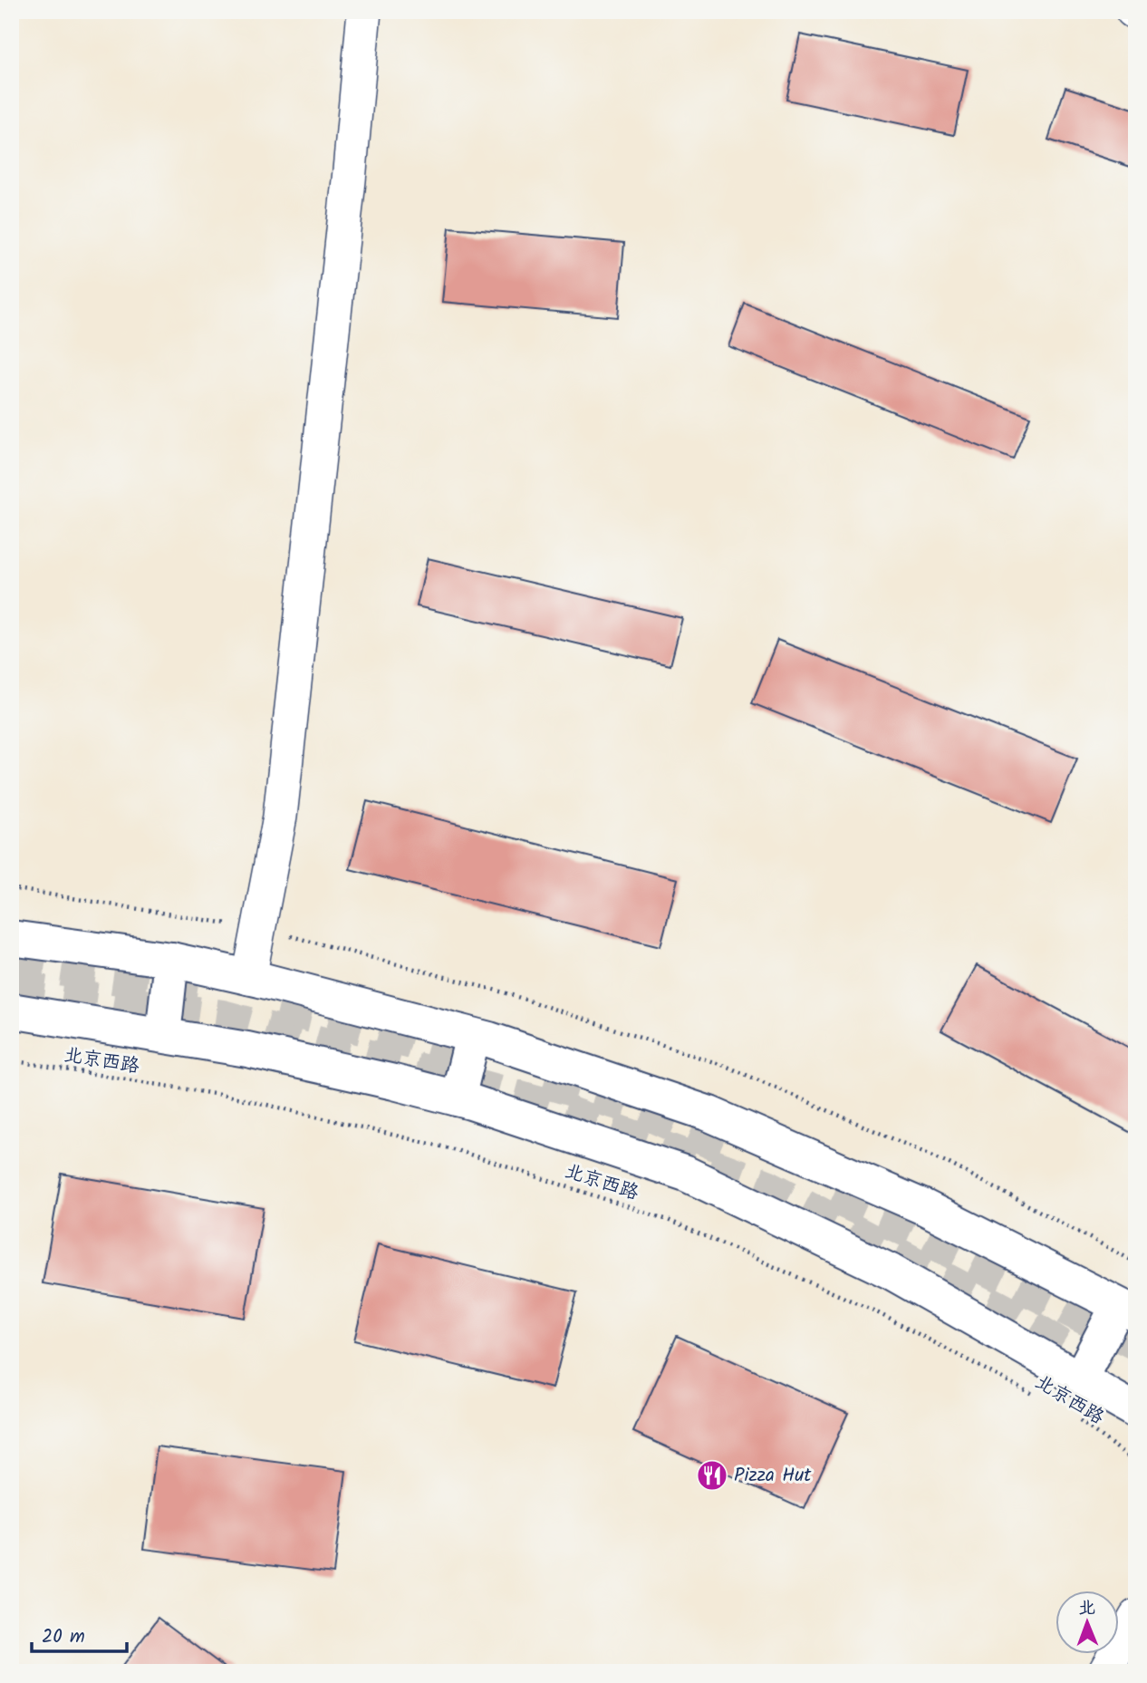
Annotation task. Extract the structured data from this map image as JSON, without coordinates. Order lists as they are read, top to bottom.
{
  "streets": {
    "path": ["北京西路"]
  },
  "places": {
    "restaurant": ["Pizza Hut"]
  },
  "scale_bar": "20 m",
  "north": "top"
}
